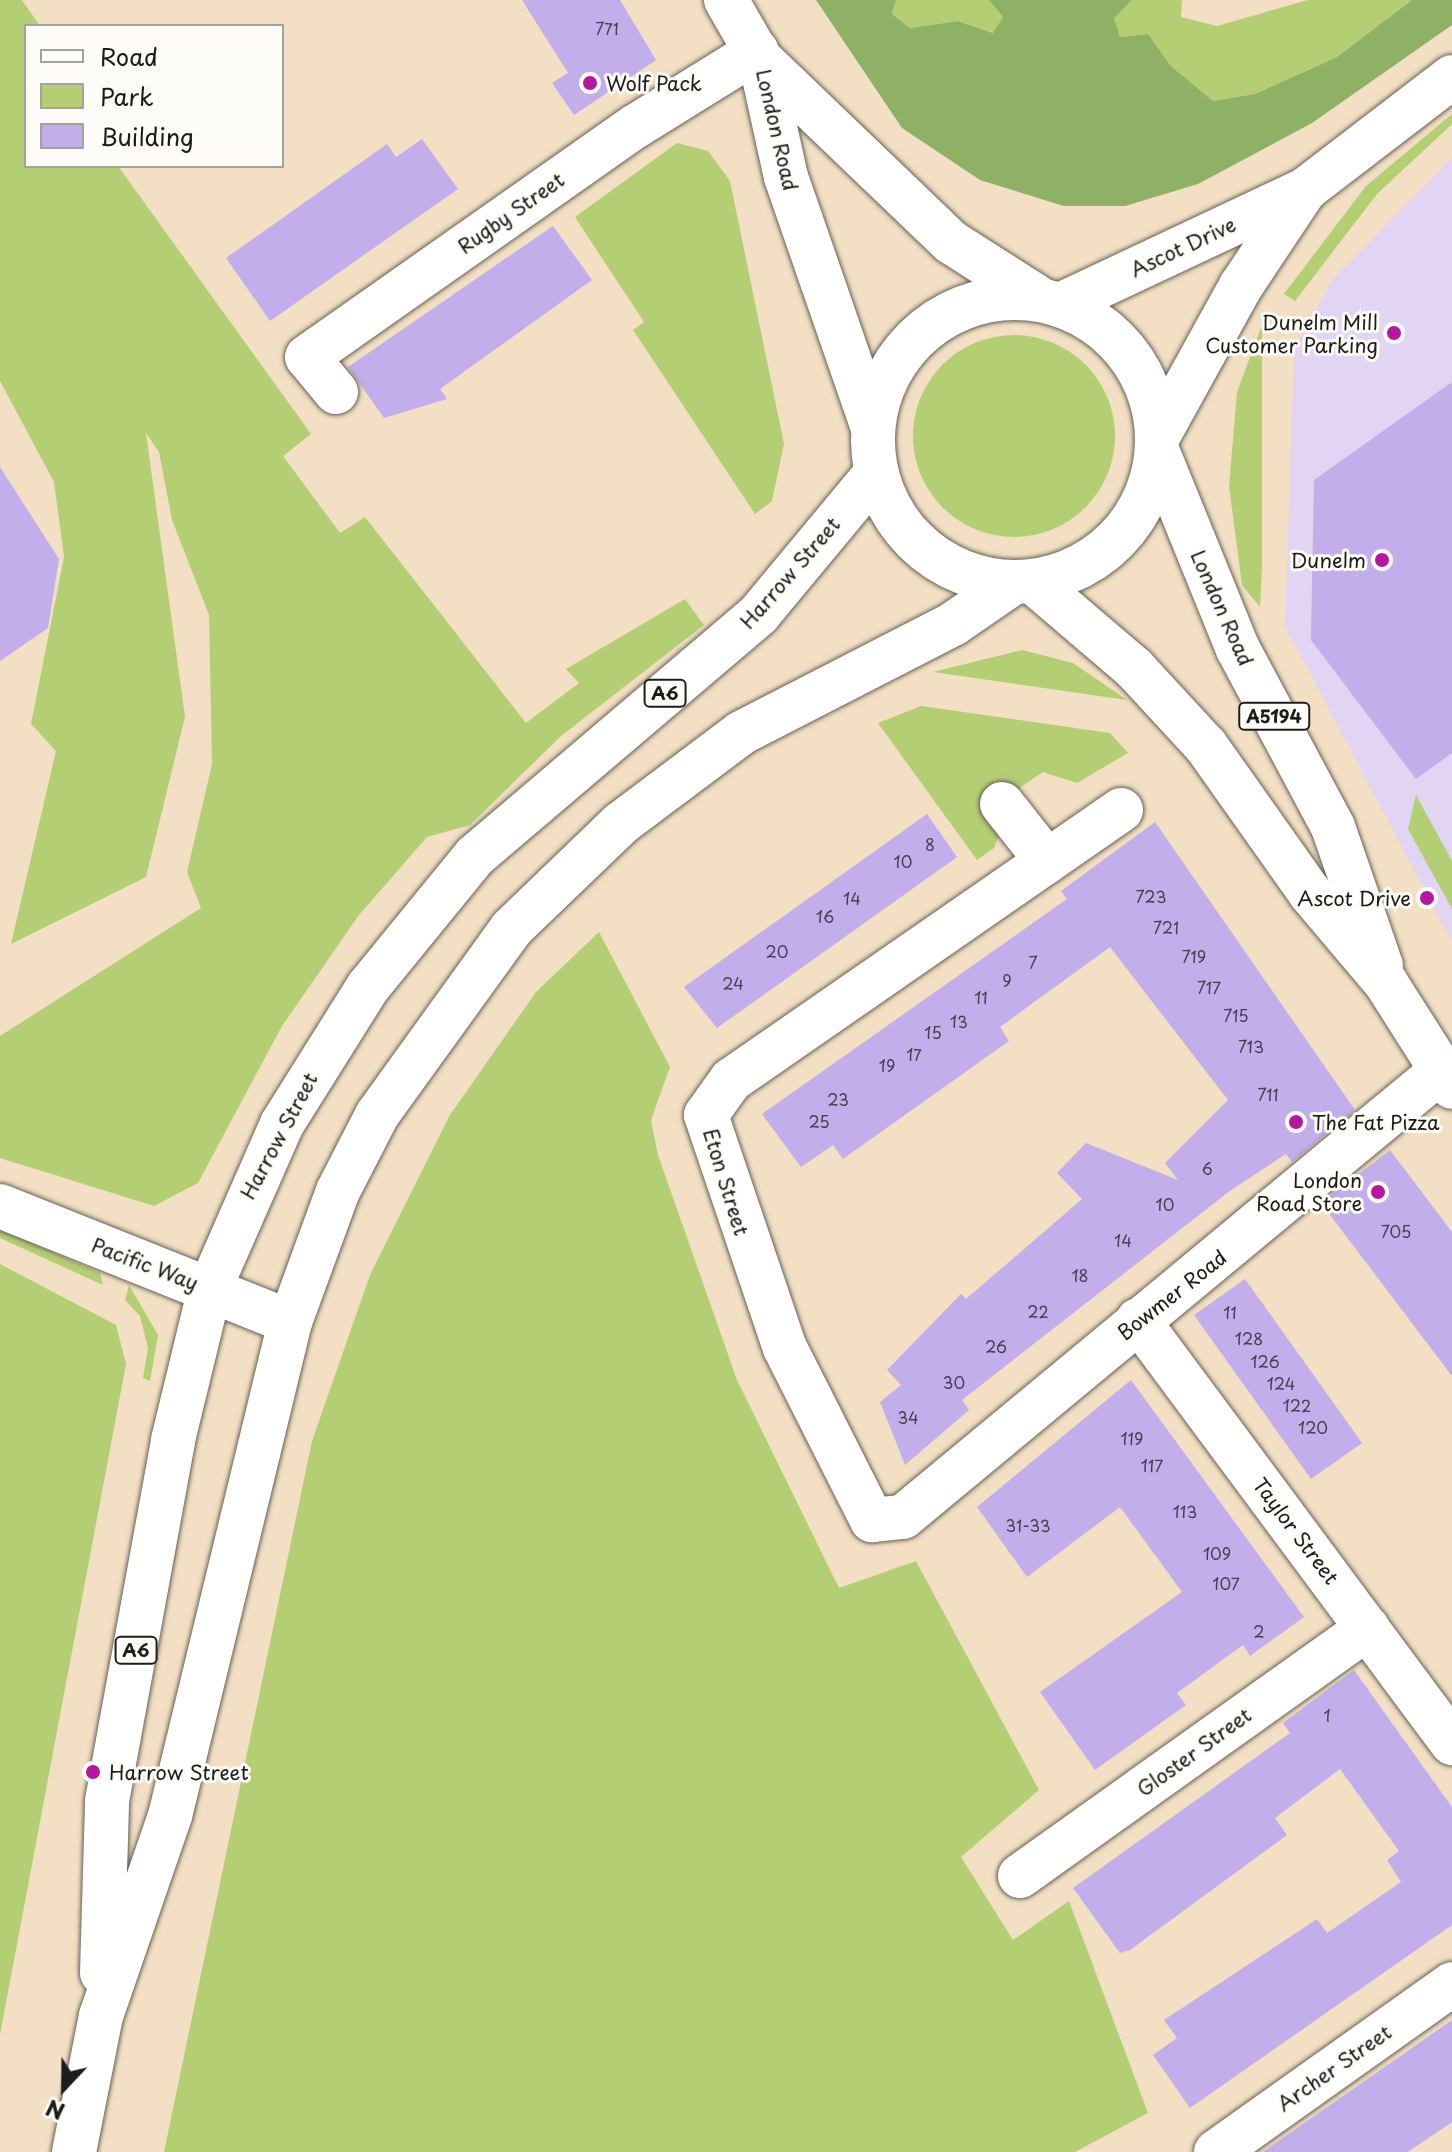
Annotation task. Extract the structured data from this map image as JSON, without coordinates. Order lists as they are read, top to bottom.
{
  "streets": {
    "main road": [
      "London Road",
      "Rugby Street",
      "Ascot Drive",
      "Harrow Street",
      "A6",
      "A5194",
      "Eton Street",
      "Pacific Way",
      "Bowmer Road",
      "Taylor Street",
      "Gloster Street",
      "Archer Street"
    ]
  },
  "crossings": [
    ["London Road", "Rugby Street"],
    ["London Road", "Ascot Drive"],
    ["London Road", "Harrow Street"],
    ["London Road", "A6"],
    ["London Road", "Bowmer Road"],
    ["Ascot Drive", "Harrow Street"],
    ["Ascot Drive", "A6"],
    ["Harrow Street", "A6"],
    ["Harrow Street", "Pacific Way"],
    ["A6", "Pacific Way"],
    ["Eton Street", "Bowmer Road"],
    ["Bowmer Road", "Taylor Street"],
    ["Taylor Street", "Gloster Street"]
  ],
  "places": [
    "Wolf Pack",
    "Dunelm Mill Customer Parking",
    "Dunelm",
    "Ascot Drive",
    "The Fat Pizza",
    "London Road Store",
    "Harrow Street"
  ],
  "house_numbers": [
    "771",
    "8",
    "10",
    "723",
    "14",
    "16",
    "721",
    "20",
    "719",
    "7",
    "9",
    "24",
    "717",
    "11",
    "715",
    "13",
    "15",
    "713",
    "17",
    "19",
    "711",
    "23",
    "25",
    "6",
    "10",
    "705",
    "14",
    "18",
    "22",
    "11",
    "128",
    "26",
    "126",
    "30",
    "124",
    "122",
    "34",
    "120",
    "119",
    "117",
    "113",
    "31-33",
    "109",
    "107",
    "2",
    "1"
  ],
  "legend": ["Road", "Park", "Building"],
  "north": "bottom"
}
